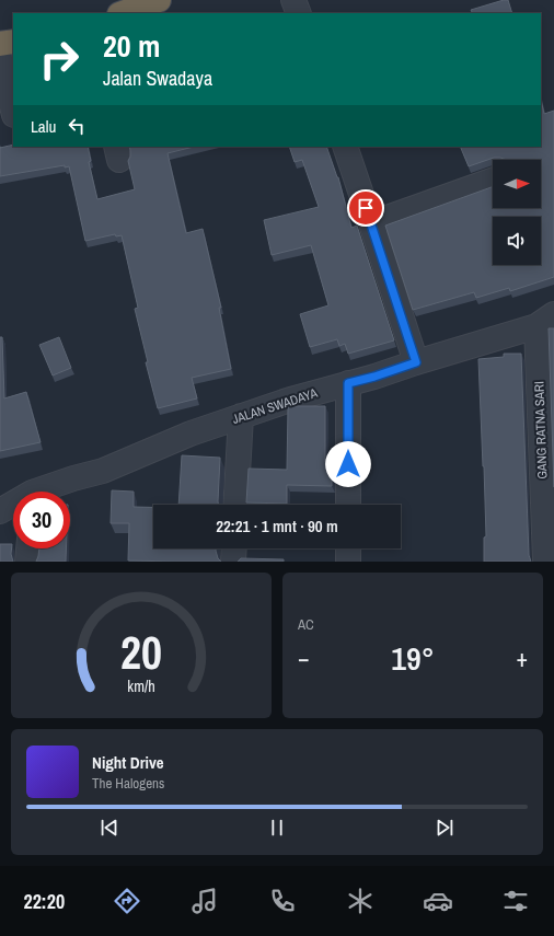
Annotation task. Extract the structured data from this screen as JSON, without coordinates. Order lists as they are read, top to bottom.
{
  "streets": {
    "street": ["JALAN SWADAYA", "GANG RATNA SARI"]
  },
  "crossings": [
    ["JALAN SWADAYA", "GANG RATNA SARI"]
  ],
  "north": "right",
  "page": {
    "turn": ["20 m", "Jalan Swadaya"],
    "then": "Lalu",
    "limit": "30",
    "trip": "22:21 · 1 mnt · 90 m",
    "tile": "AC",
    "heat": ["−", "19°", "+"],
    "song": ["Night Drive", "The Halogens"],
    "tabs": "22:20",
    "gauge": ["20", "km/h"]
  }
}
